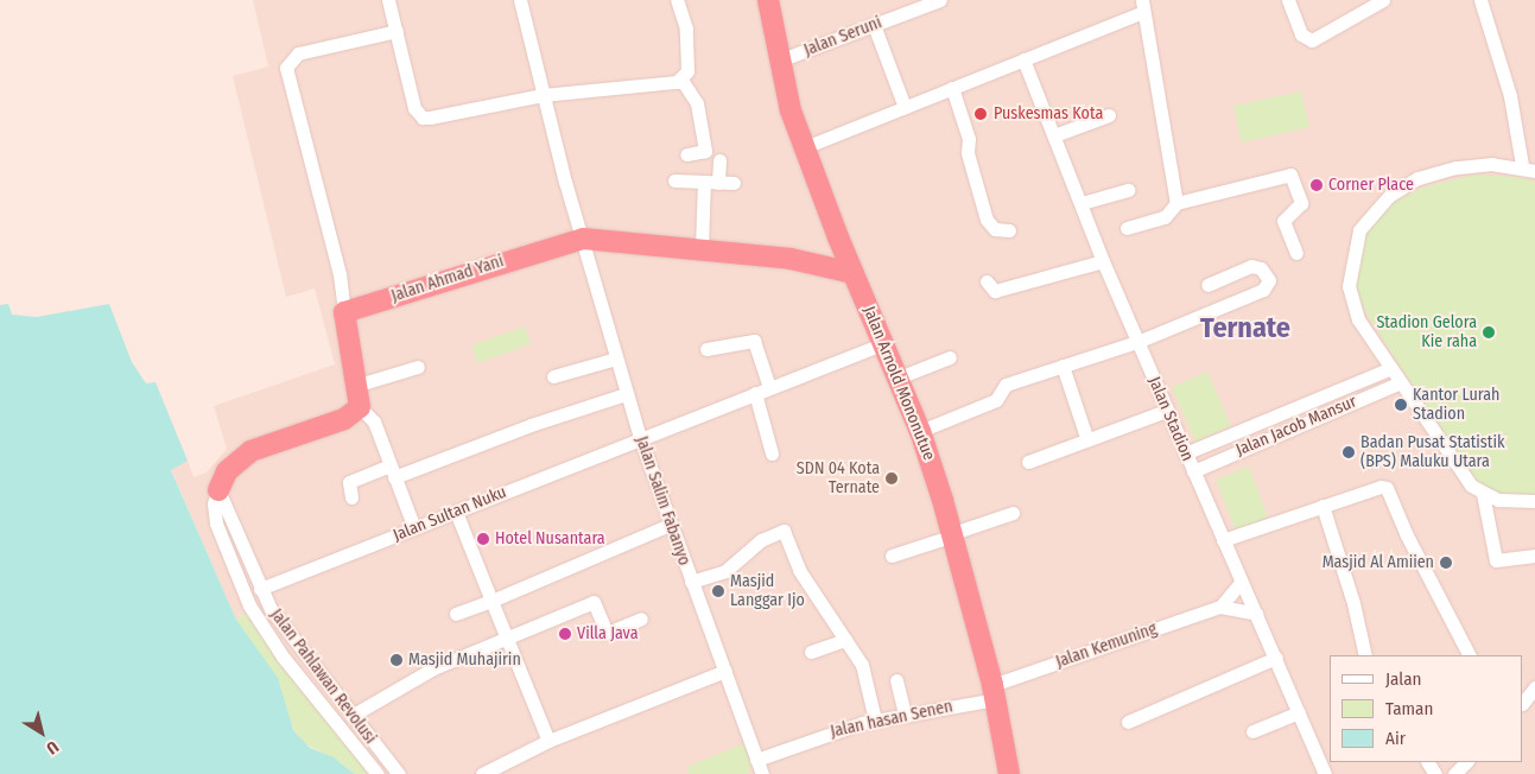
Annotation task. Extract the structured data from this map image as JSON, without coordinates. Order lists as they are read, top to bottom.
{
  "streets": {
    "highway": ["Jalan Ahmad Yani", "Jalan Arnold Mononutue"],
    "street": [
      "Jalan Seruni",
      "Jalan Stadion",
      "Jalan Jacob Mansur",
      "Jalan Salim Fabanyo",
      "Jalan Sultan Nuku",
      "Jalan Kemuning",
      "Jalan Pahlawan Revolusi",
      "Jalan hasan Senen"
    ]
  },
  "crossings": [
    ["Jalan Seruni", "Jalan Arnold Mononutue"],
    ["Jalan Ahmad Yani", "Jalan Arnold Mononutue"],
    ["Jalan Ahmad Yani", "Jalan Salim Fabanyo"],
    ["Jalan Arnold Mononutue", "Jalan Sultan Nuku"],
    ["Jalan Arnold Mononutue", "Jalan Kemuning"],
    ["Jalan Arnold Mononutue", "Jalan hasan Senen"],
    ["Jalan Stadion", "Jalan Jacob Mansur"],
    ["Jalan Salim Fabanyo", "Jalan Sultan Nuku"],
    ["Jalan Salim Fabanyo", "Jalan hasan Senen"],
    ["Jalan Sultan Nuku", "Jalan Pahlawan Revolusi"],
    ["Jalan Kemuning", "Jalan hasan Senen"]
  ],
  "districts": ["Ternate"],
  "places": [
    "Puskesmas Kota",
    "Corner Place",
    "Stadion Gelora Kie raha",
    "Kantor Lurah Stadion",
    "Badan Pusat Statistik (BPS) Maluku Utara",
    "SDN 04 Kota Ternate",
    "Hotel Nusantara",
    "Masjid Al Amiien",
    "Masjid Langgar Ijo",
    "Villa Java",
    "Masjid Muhajirin"
  ],
  "legend": ["Jalan", "Taman", "Air"],
  "north": "bottom right"
}
